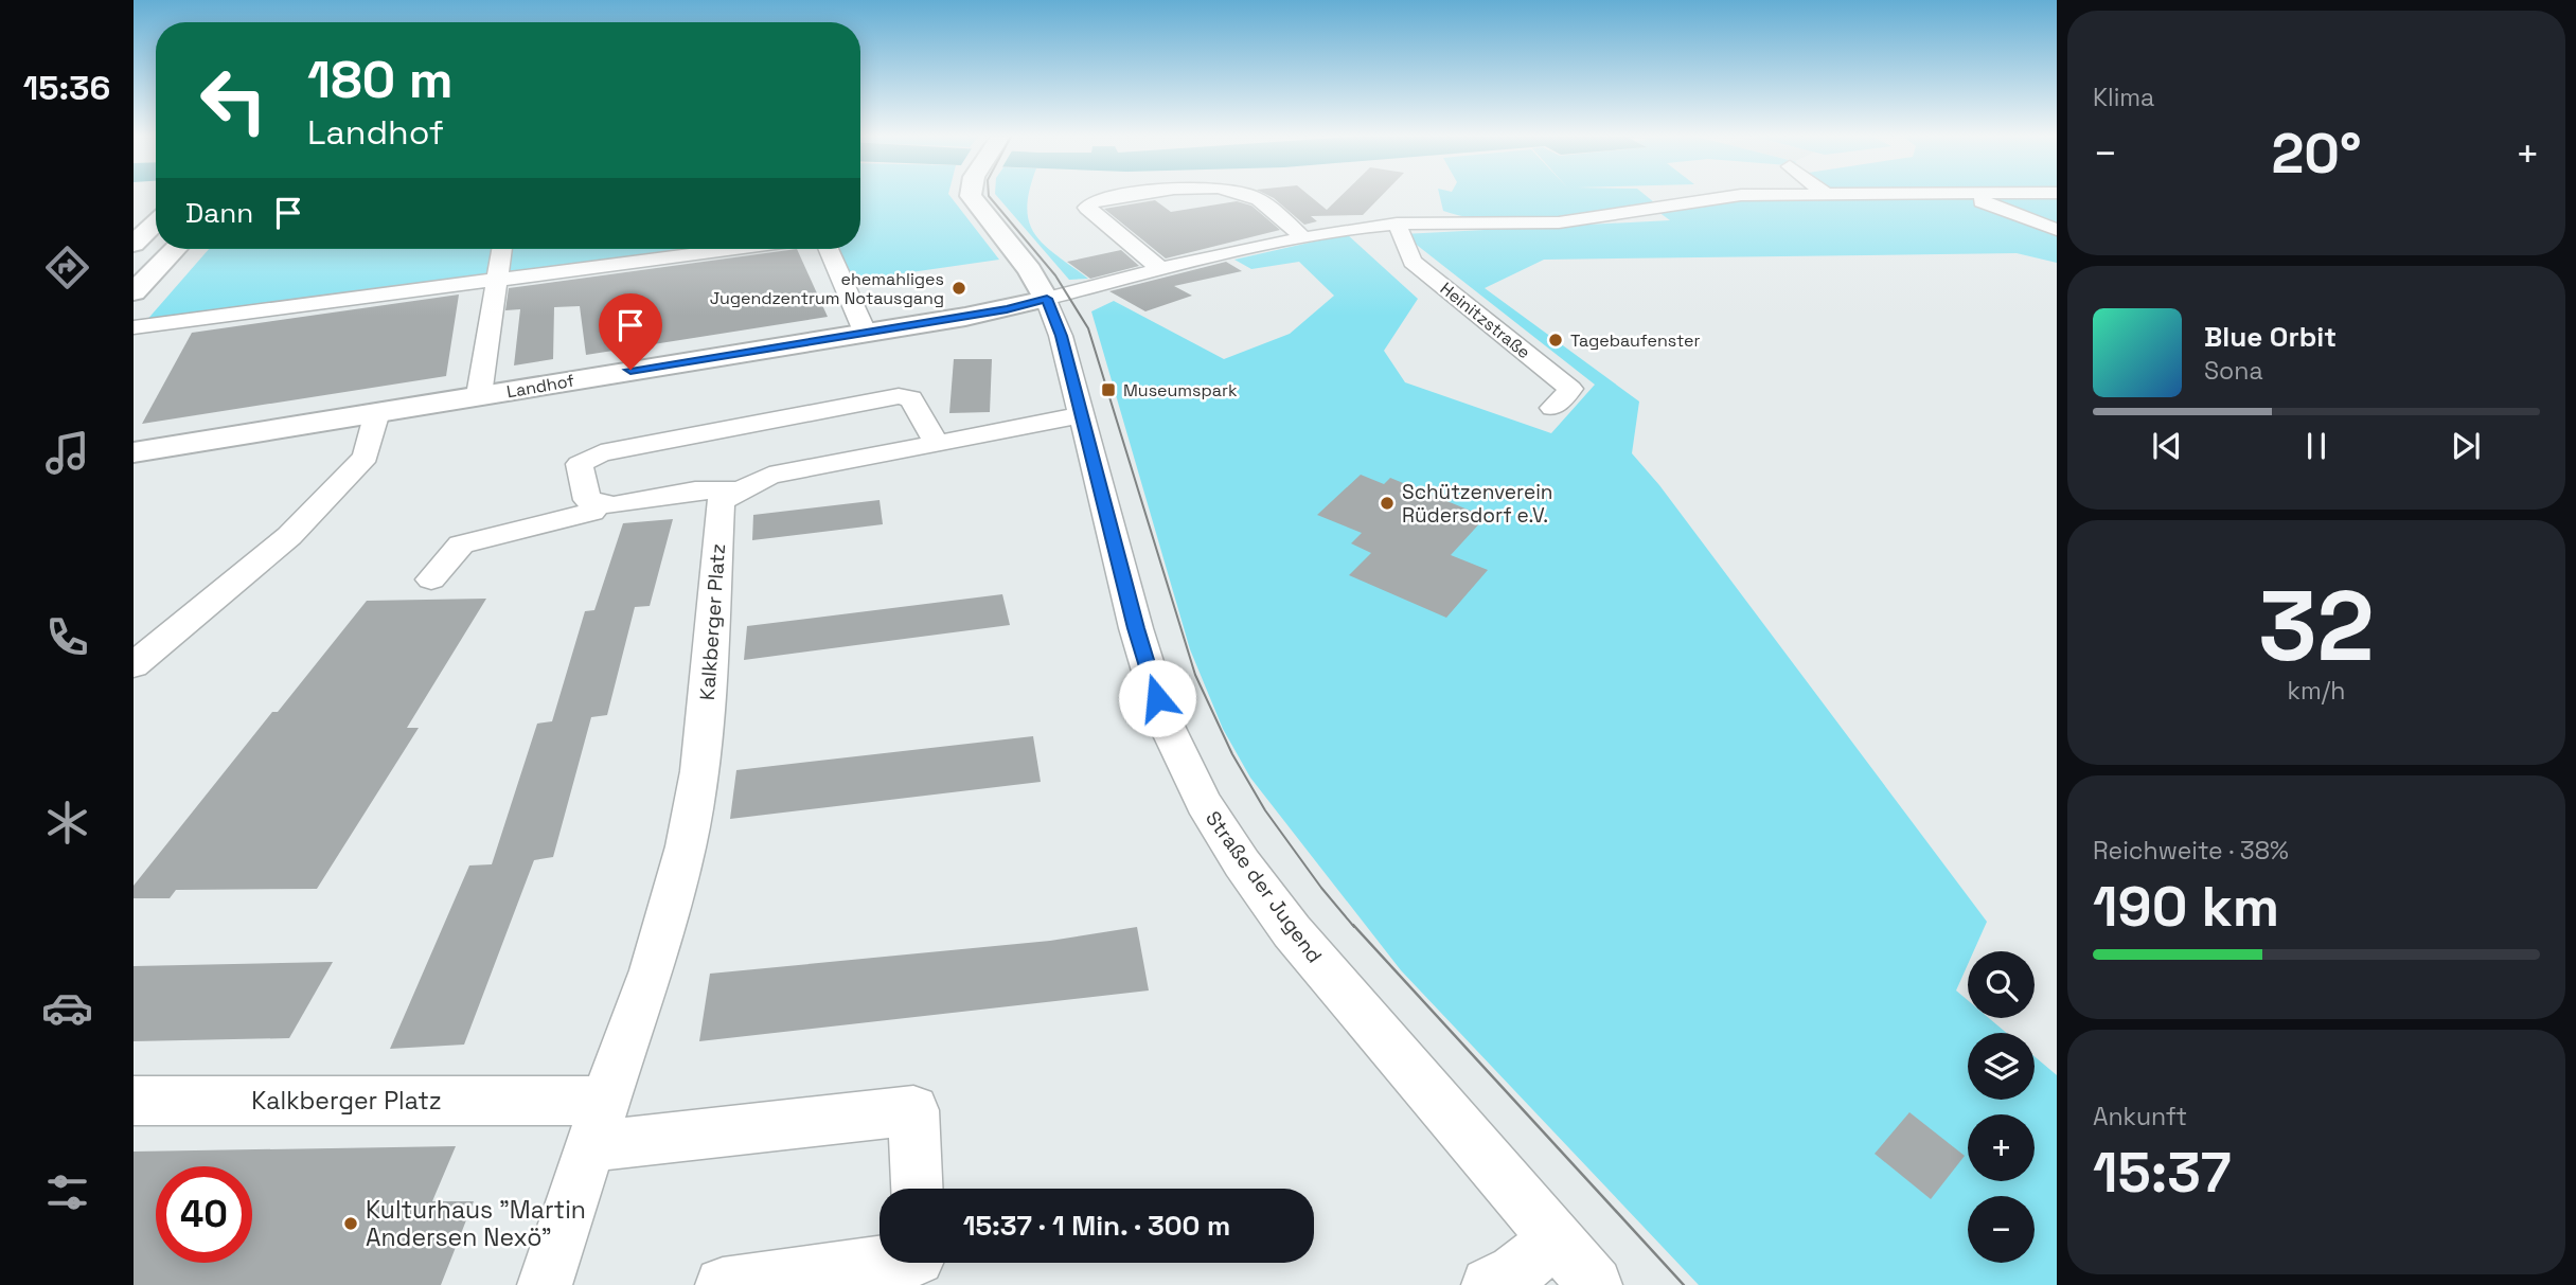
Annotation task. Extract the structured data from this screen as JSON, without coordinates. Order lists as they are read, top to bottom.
{
  "streets": {
    "main road": ["Landhof", "Straße der Jugend"],
    "street": ["Heinitzstraße", "Kalkberger Platz"]
  },
  "crossings": [
    ["Landhof", "Straße der Jugend"]
  ],
  "places": {
    "other": [
      "ehemahliges Jugendzentrum Notausgang",
      "Tagebaufenster",
      "Schützenverein Rüdersdorf e.V.",
      "Kulturhaus \"Martin Andersen Nexö\""
    ],
    "transit": ["Museumspark"]
  },
  "page": {
    "tabs": "15:36",
    "tile": [
      "Klima",
      ["32", "km/h"],
      ["Reichweite · 38%", "190 km"],
      ["Ankunft", "15:37"]
    ],
    "turn": ["180 m", "Landhof"],
    "heat": ["−", "20°", "+"],
    "then": "Dann",
    "song": ["Blue Orbit", "Sona"],
    "map_buttons": ["+", "−"],
    "limit": "40",
    "trip": "15:37 · 1 Min. · 300 m"
  }
}
